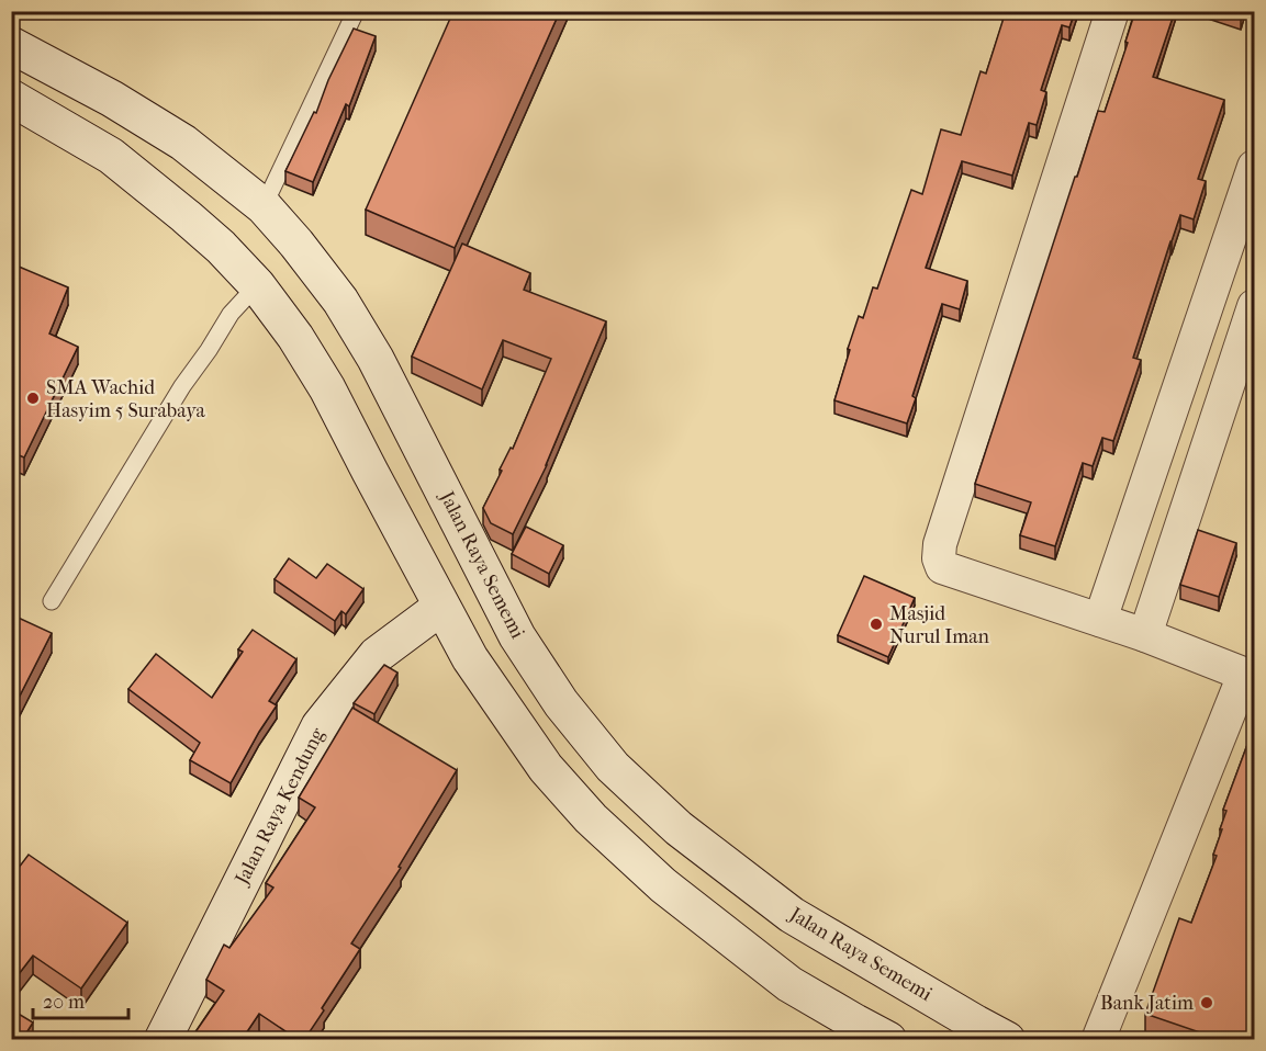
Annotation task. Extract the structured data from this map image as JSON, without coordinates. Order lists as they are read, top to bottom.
{
  "streets": {
    "main road": ["Jalan Raya Sememi", "Jalan Raya Kendung"]
  },
  "places": ["SMA Wachid Hasyim 5 Surabaya", "Masjid Nurul Iman", "Bank Jatim"],
  "scale_bar": "20 m"
}
